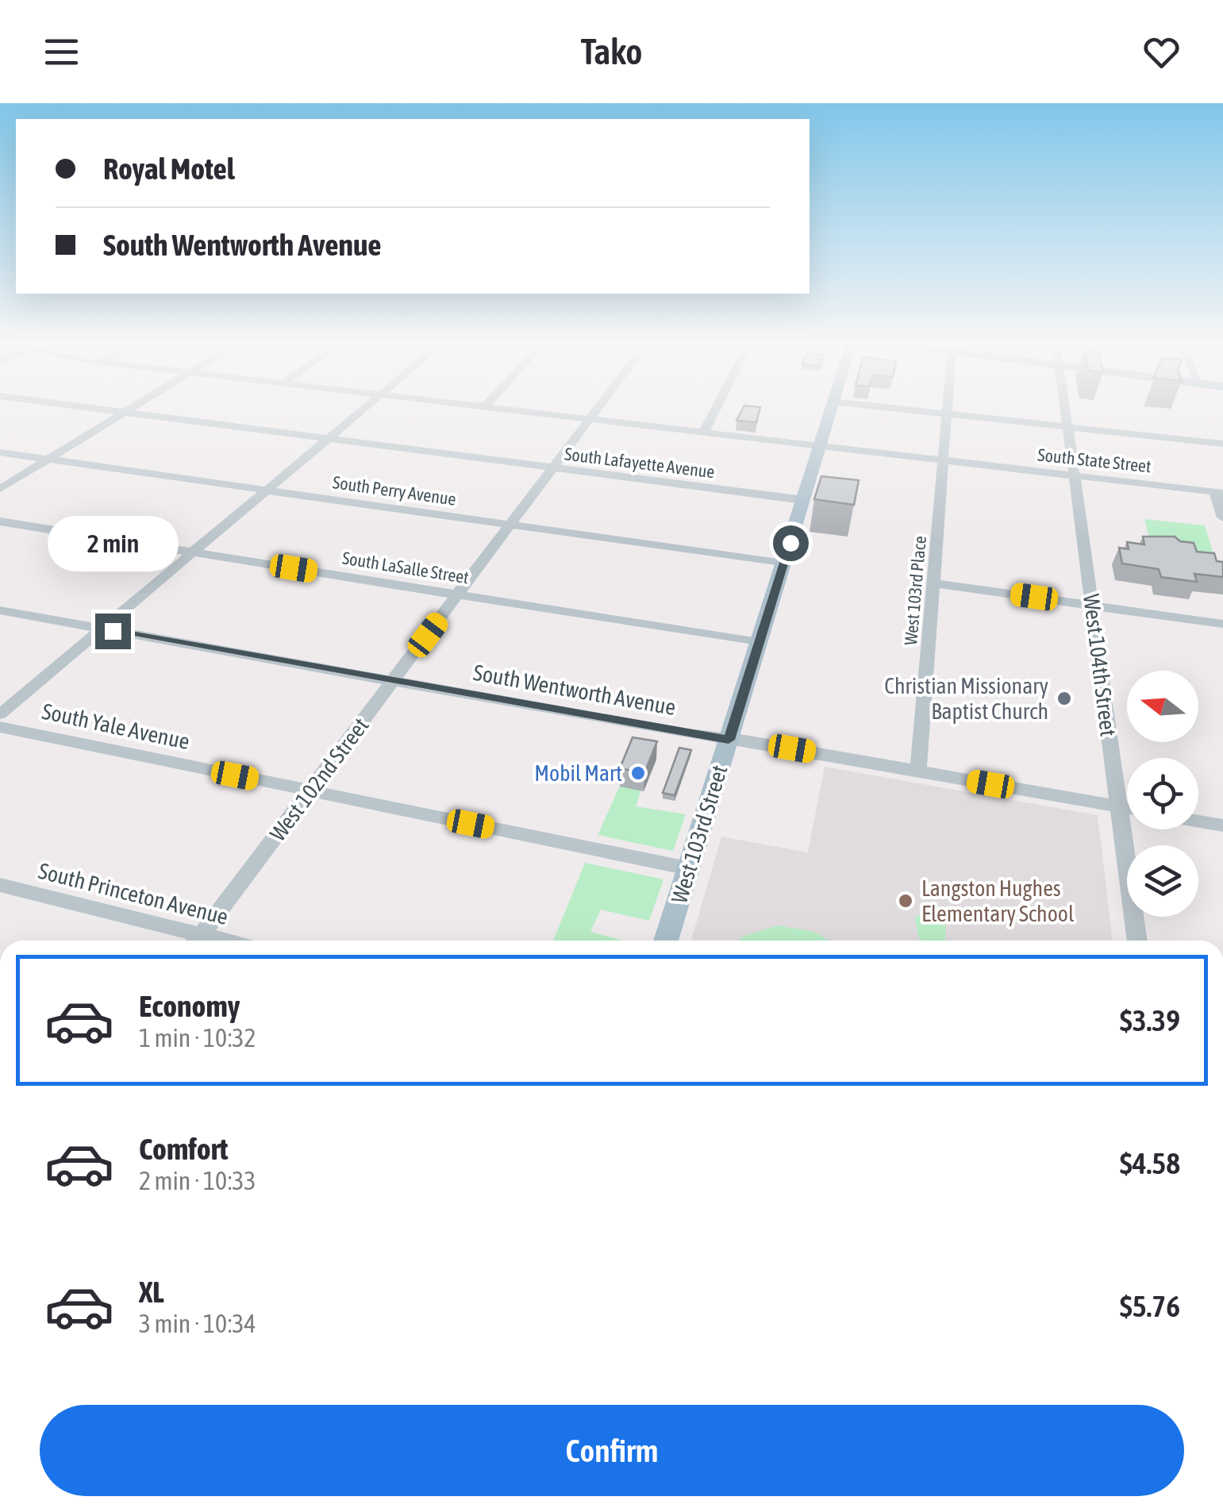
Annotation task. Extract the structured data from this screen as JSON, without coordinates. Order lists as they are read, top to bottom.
{
  "streets": {
    "main road": ["West 103rd Street"],
    "street": [
      "South State Street",
      "South Lafayette Avenue",
      "South Perry Avenue",
      "South LaSalle Street",
      "West 103rd Place",
      "West 104th Street",
      "South Wentworth Avenue",
      "South Yale Avenue",
      "West 102nd Street",
      "South Princeton Avenue"
    ]
  },
  "crossings": [
    ["South State Street", "West 103rd Place"],
    ["South State Street", "West 104th Street"],
    ["South State Street", "West 102nd Street"],
    ["South State Street", "West 103rd Street"],
    ["South Lafayette Avenue", "West 102nd Street"],
    ["South Lafayette Avenue", "West 103rd Street"],
    ["South Perry Avenue", "West 102nd Street"],
    ["South Perry Avenue", "West 103rd Street"],
    ["South LaSalle Street", "West 102nd Street"],
    ["South LaSalle Street", "West 103rd Street"],
    ["West 103rd Place", "South Wentworth Avenue"],
    ["West 104th Street", "South Wentworth Avenue"],
    ["South Wentworth Avenue", "West 102nd Street"],
    ["South Wentworth Avenue", "West 103rd Street"],
    ["South Yale Avenue", "West 102nd Street"],
    ["South Yale Avenue", "West 103rd Street"]
  ],
  "places": ["Christian Missionary Baptist Church", "Mobil Mart", "Langston Hughes Elementary School"],
  "north": "left",
  "page": {
    "header": "Tako",
    "banner": ["Royal Motel", "South Wentworth Avenue"],
    "bubble": "2 min",
    "list": [
      {
        "name": "Economy",
        "note": "1 min · 10:32",
        "value": "$3.39"
      },
      {
        "name": "Comfort",
        "note": "2 min · 10:33",
        "value": "$4.58"
      },
      {
        "name": "XL",
        "note": "3 min · 10:34",
        "value": "$5.76"
      }
    ],
    "buttons": "Confirm"
  }
}
